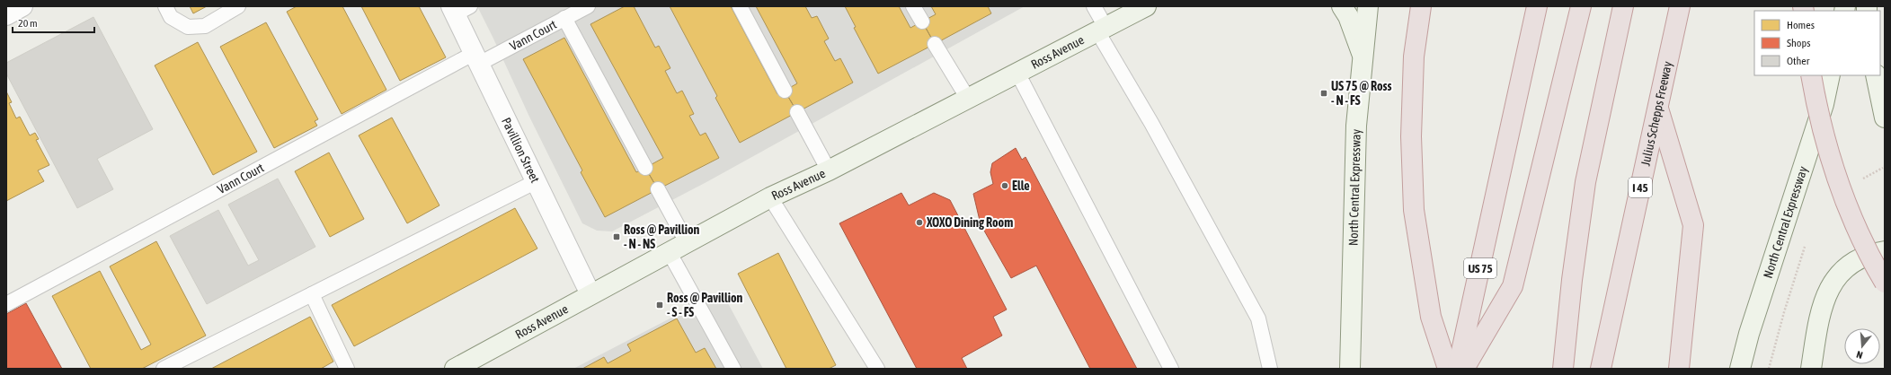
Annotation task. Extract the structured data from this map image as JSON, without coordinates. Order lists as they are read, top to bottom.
{
  "streets": {
    "highway": ["Julius Schepps Freeway", "I 45", "US 75"],
    "main road": ["Ross Avenue", "North Central Expressway"],
    "street": ["Pavillion Street"],
    "lane": ["Vann Court"]
  },
  "crossings": [
    ["Vann Court", "Pavillion Street"],
    ["Ross Avenue", "Pavillion Street"]
  ],
  "places": {
    "transit": ["US 75 @ Ross - N - FS", "Ross @ Pavillion - N - NS", "Ross @ Pavillion - S - FS"],
    "other": ["Elle", "XOXO Dining Room"]
  },
  "legend": ["Homes", "Shops", "Other"],
  "scale_bar": "20 m",
  "north": "bottom"
}
